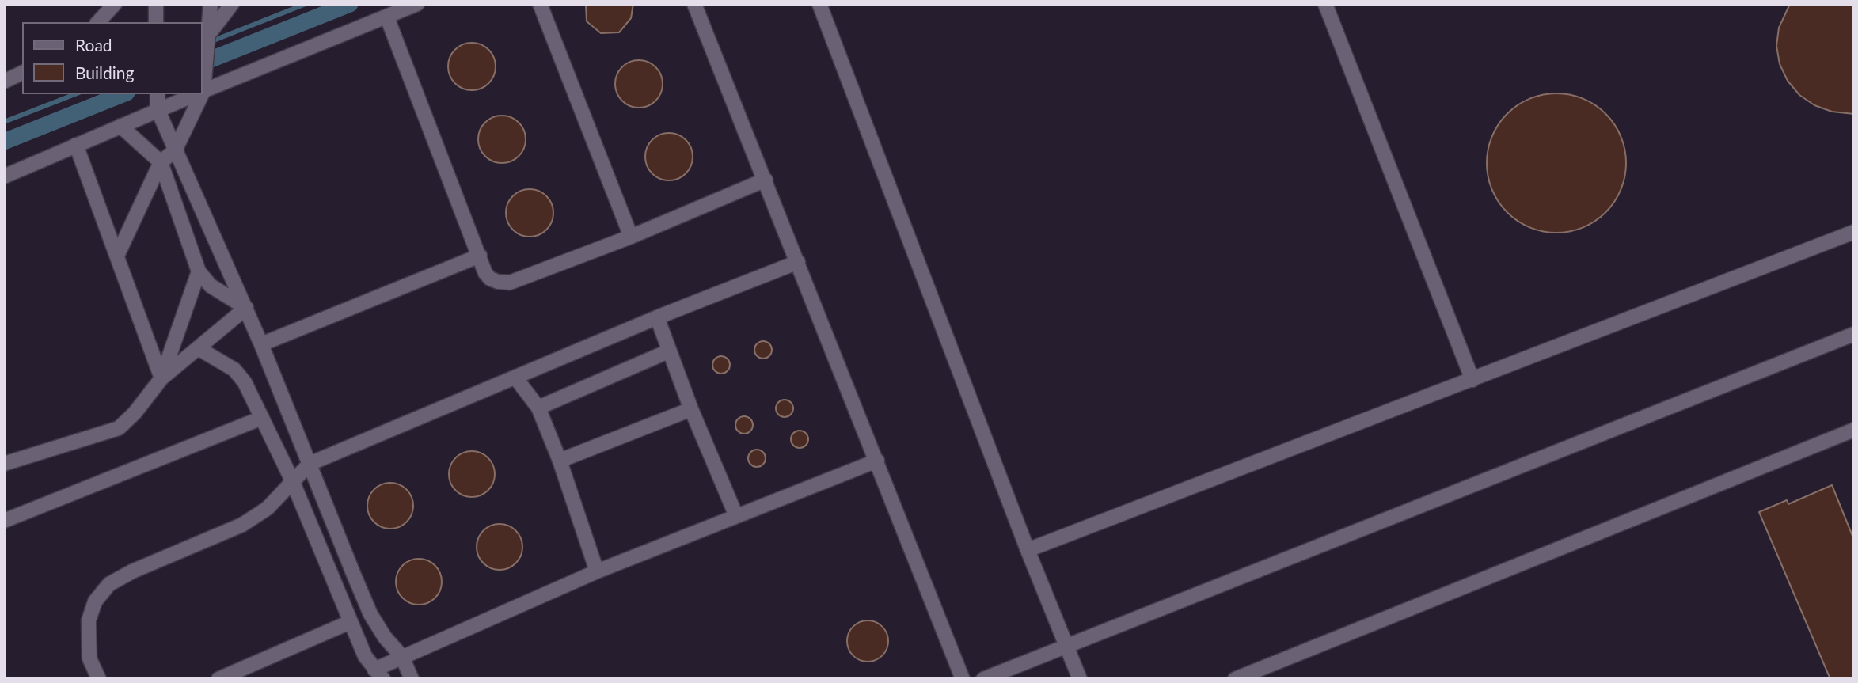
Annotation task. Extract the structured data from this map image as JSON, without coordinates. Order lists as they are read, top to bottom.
{
  "legend": ["Road", "Building"]
}
